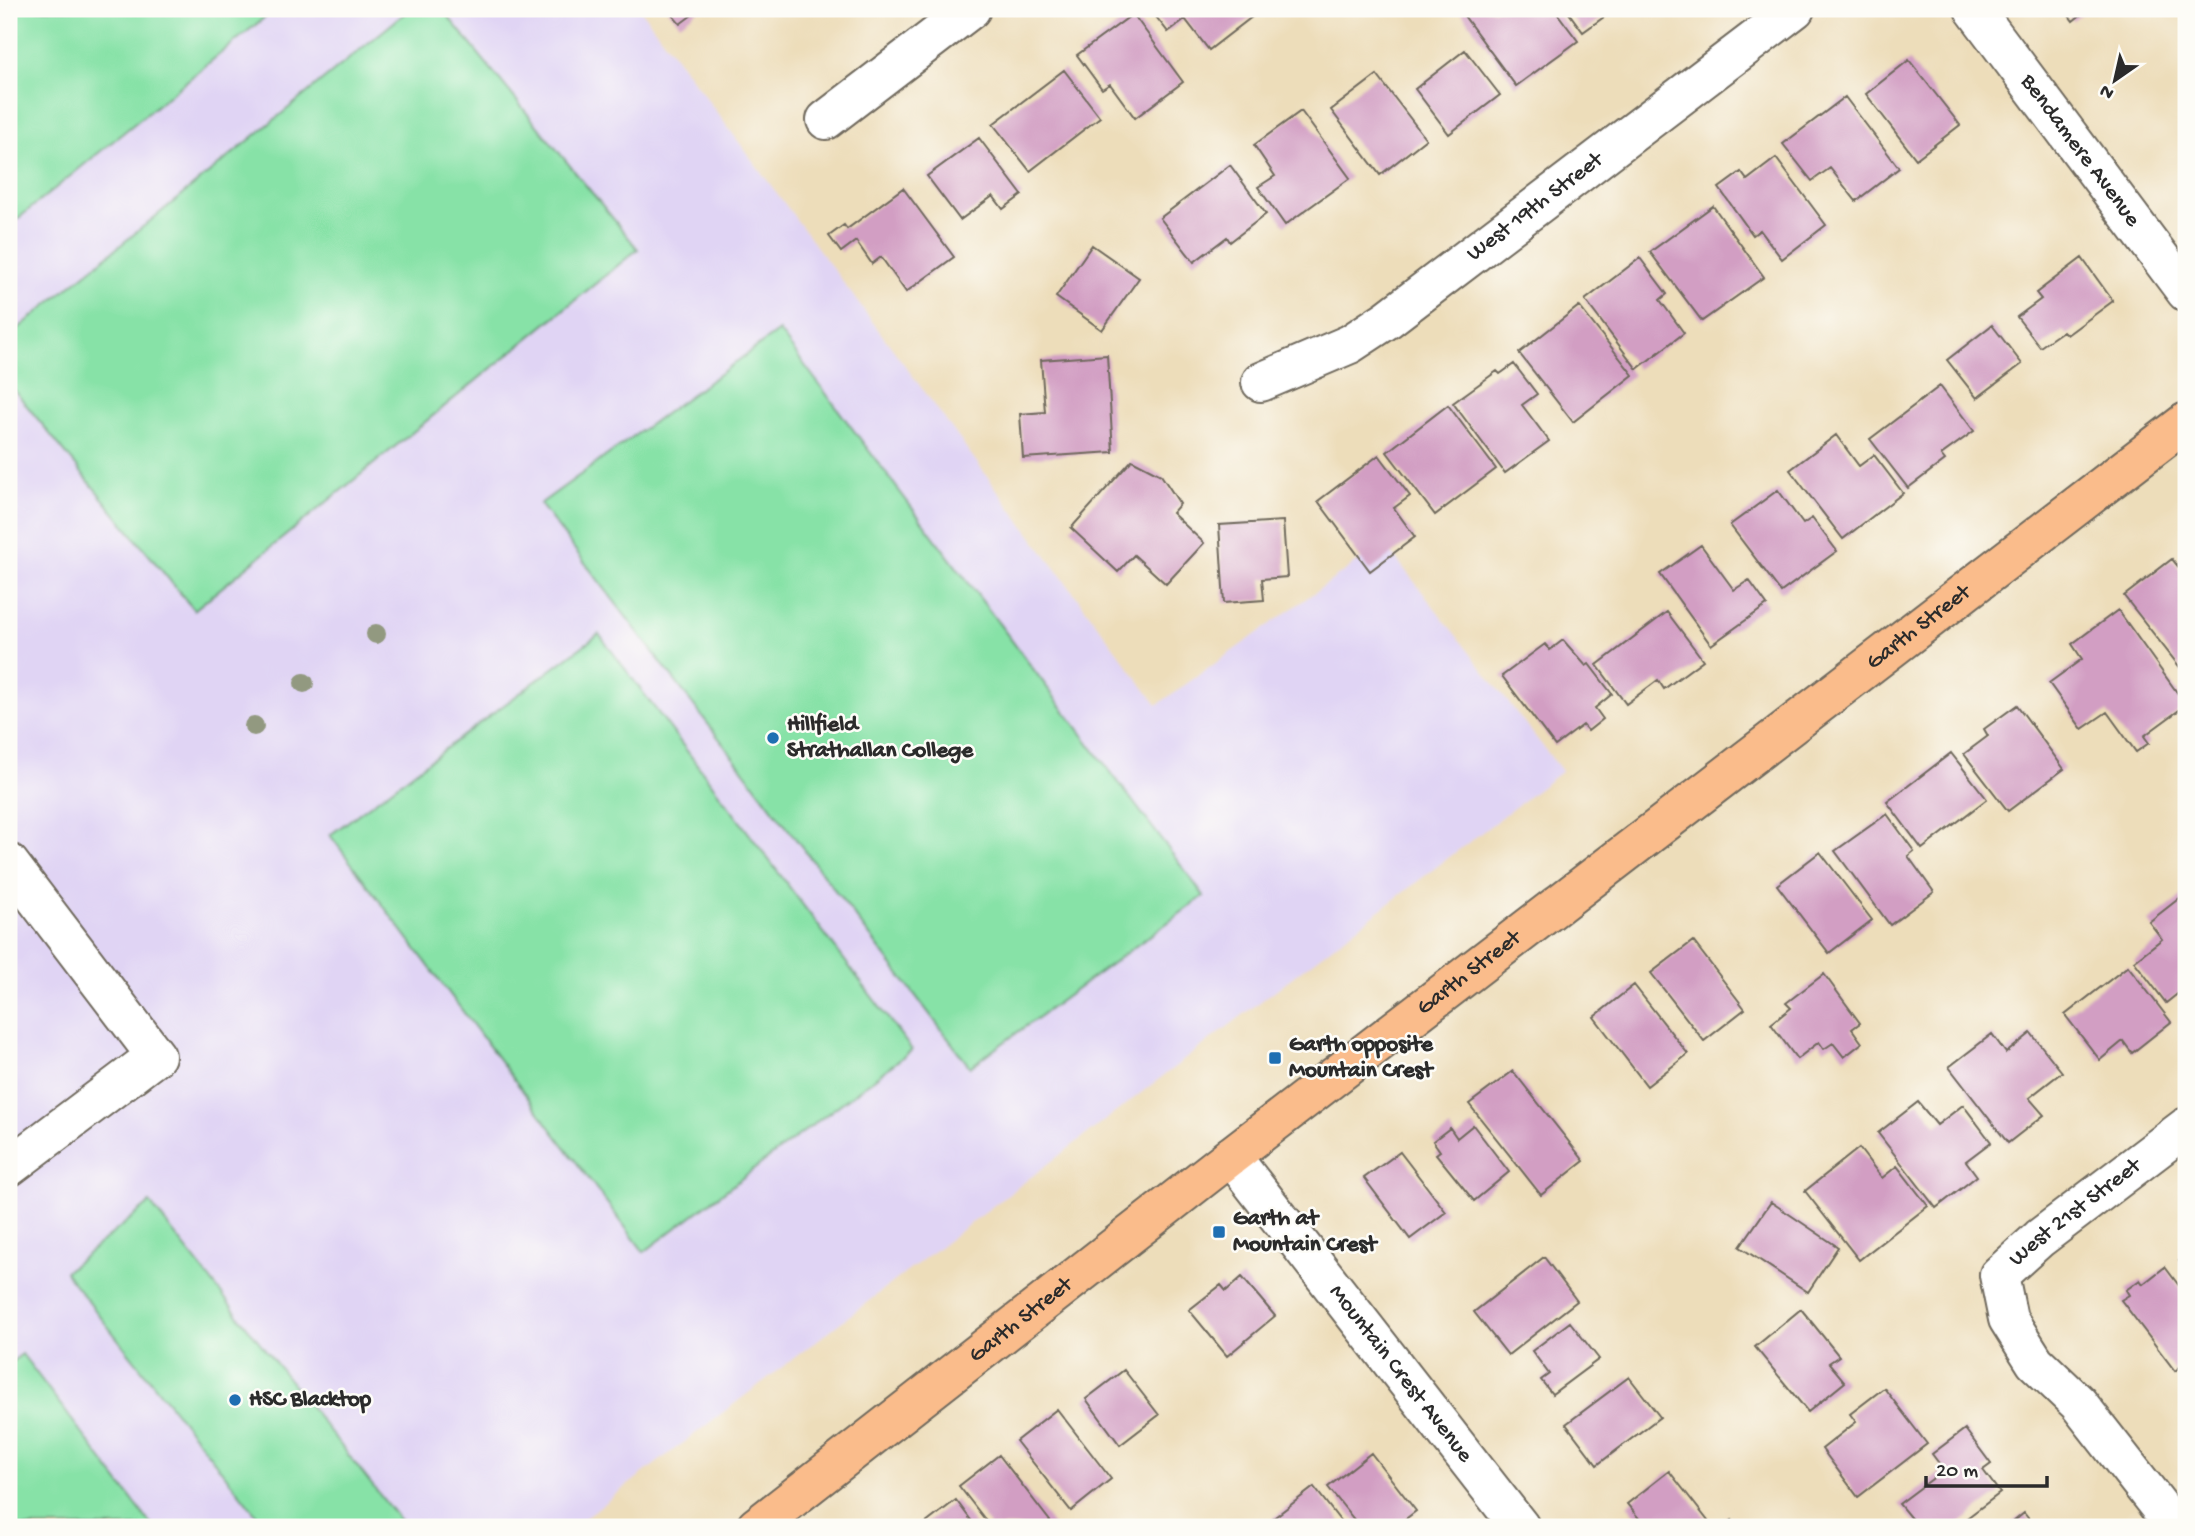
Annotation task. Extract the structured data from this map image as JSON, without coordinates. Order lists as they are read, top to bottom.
{
  "streets": {
    "main road": ["Garth Street"],
    "street": [
      "Bendamere Avenue",
      "West 19th Street",
      "West 21st Street",
      "Mountain Crest Avenue"
    ]
  },
  "crossings": [
    ["Garth Street", "Mountain Crest Avenue"]
  ],
  "places": {
    "other": ["Hillfield Strathallan College", "HSC Blacktop"],
    "transit": ["Garth opposite Mountain Crest", "Garth at Mountain Crest"]
  },
  "scale_bar": "20 m",
  "north": "bottom left"
}
